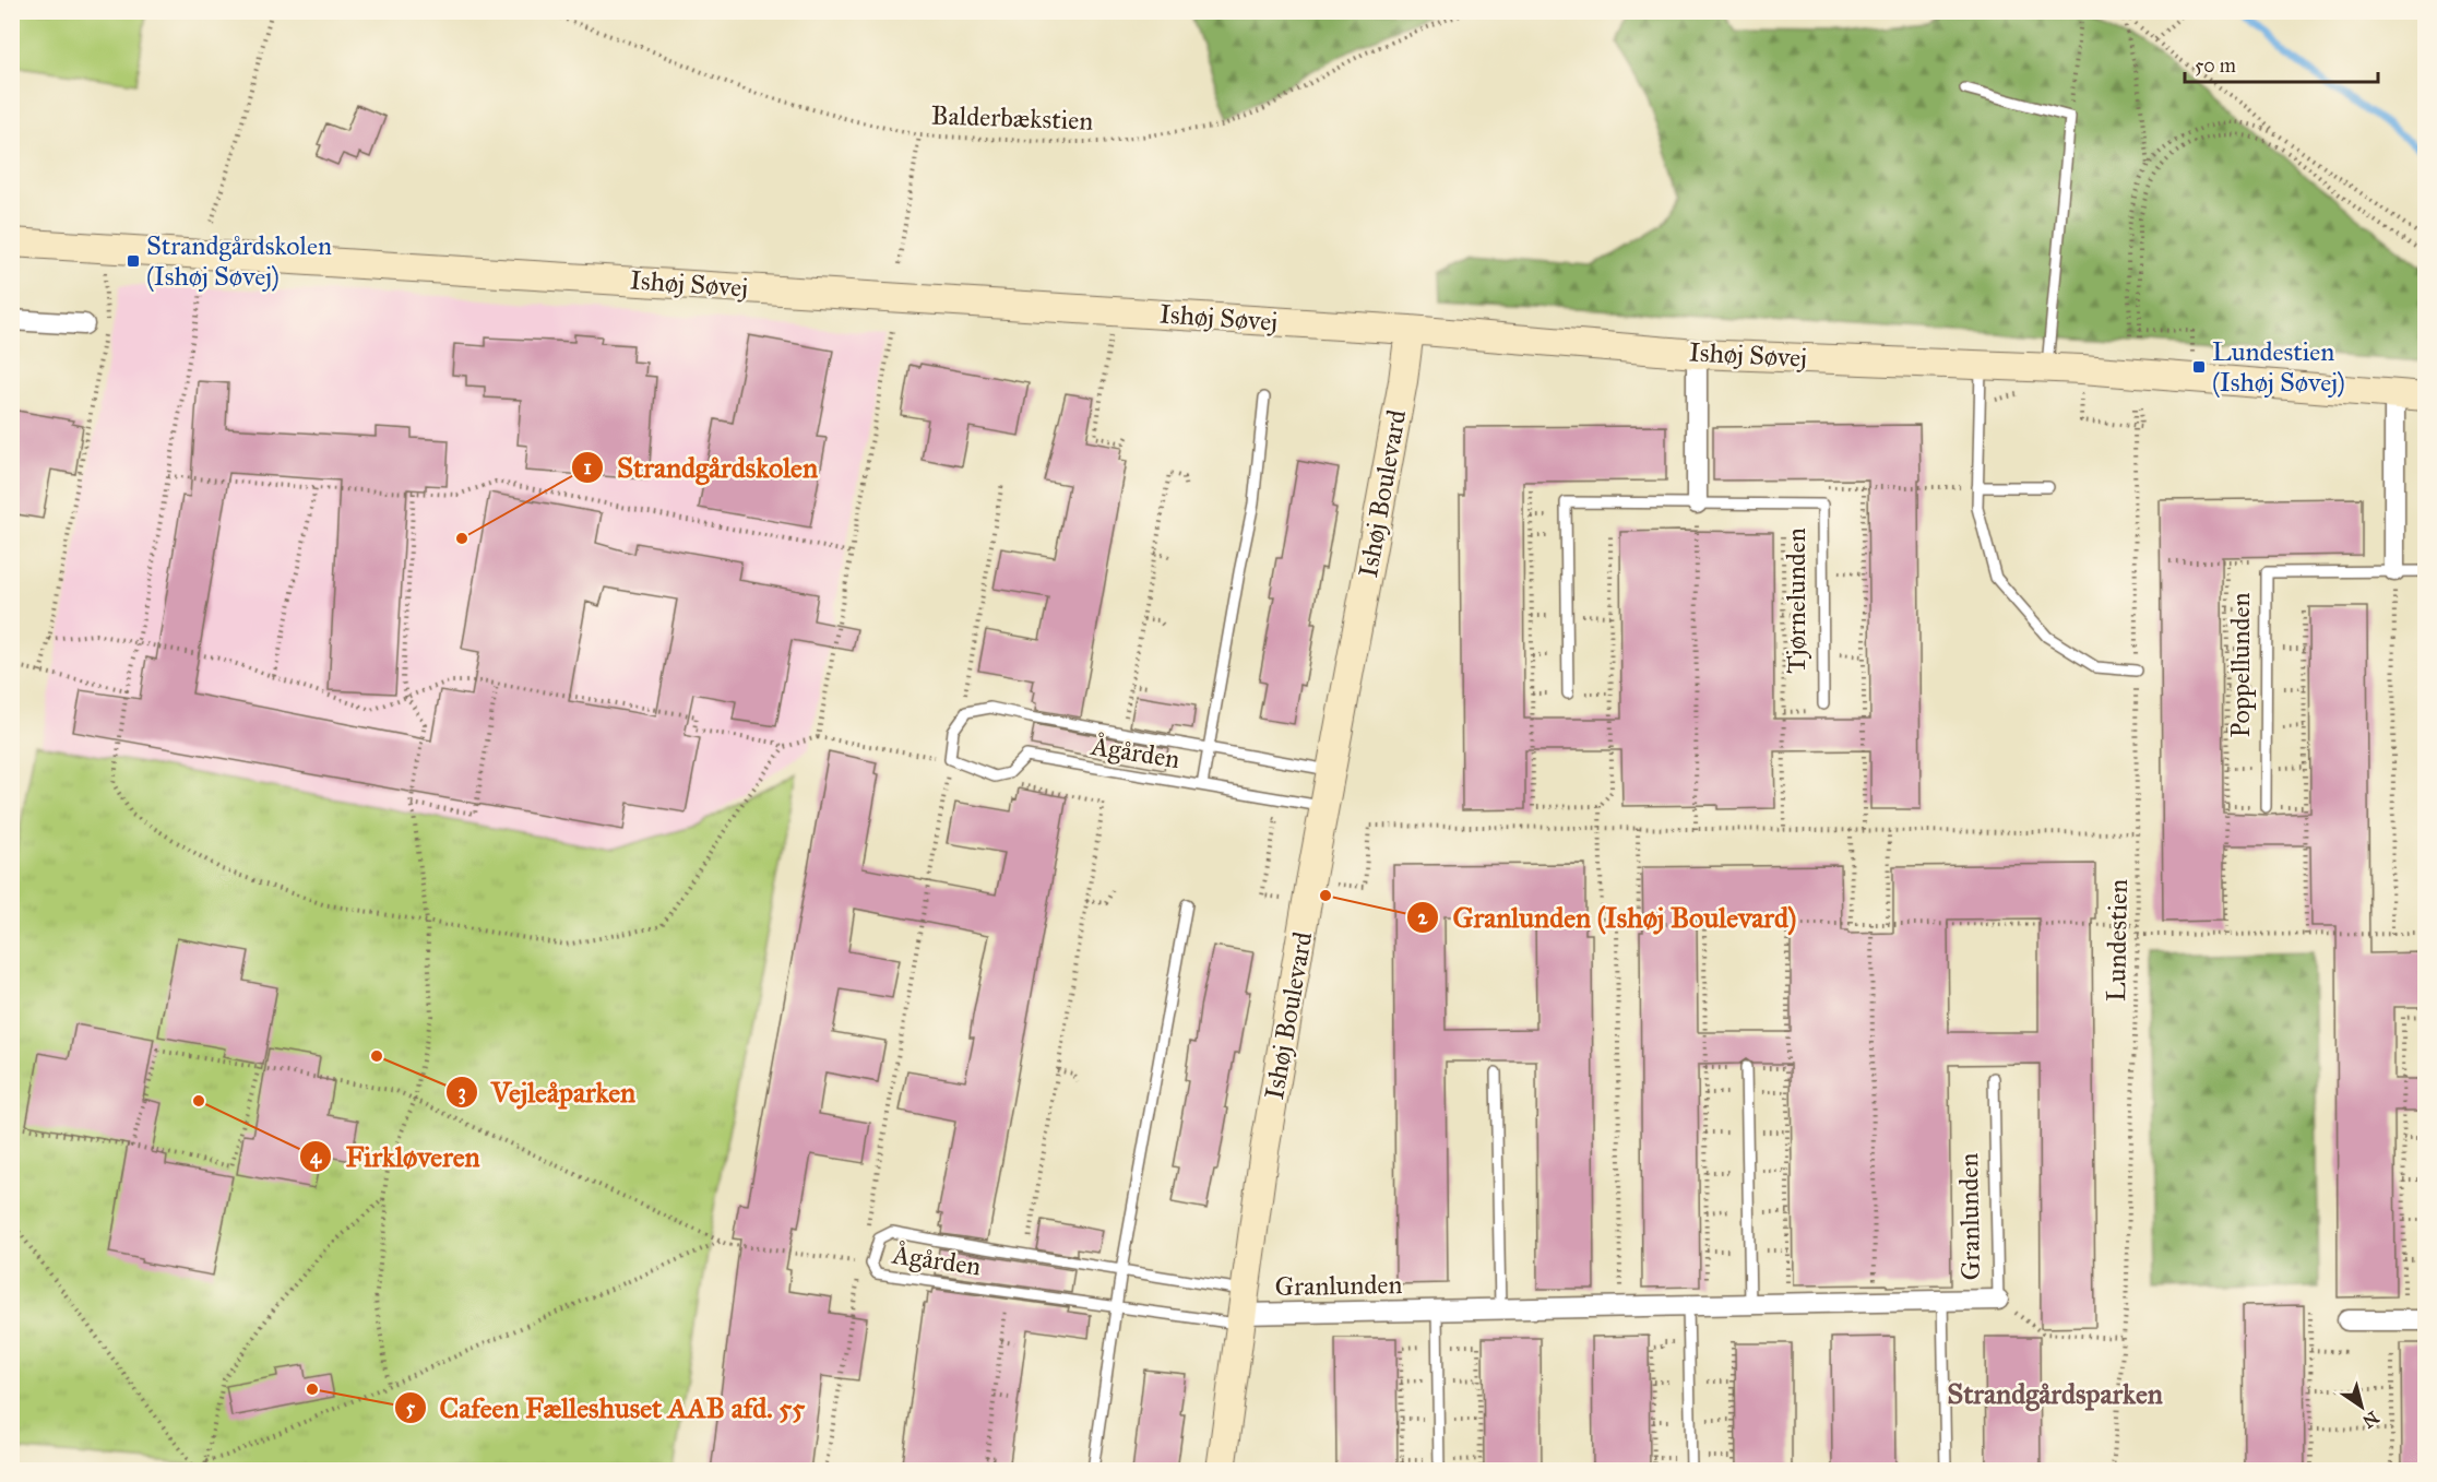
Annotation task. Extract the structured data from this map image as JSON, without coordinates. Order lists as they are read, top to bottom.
{
  "streets": {
    "street": ["Ishøj Søvej", "Ishøj Boulevard", "Granlunden"],
    "lane": ["Tjørnelunden", "Poppellunden", "Ågården"],
    "path": ["Balderbækstien", "Lundestien"]
  },
  "crossings": [
    ["Ishøj Søvej", "Ishøj Boulevard"],
    ["Ishøj Boulevard", "Ågården"],
    ["Ishøj Boulevard", "Granlunden"],
    ["Ågården", "Granlunden"]
  ],
  "districts": ["Strandgårdsparken"],
  "places": {
    "transit": ["Strandgårdskolen (Ishøj Søvej)", "Lundestien (Ishøj Søvej)"],
    "other": [
      "Strandgårdskolen",
      "Granlunden (Ishøj Boulevard)",
      "Vejleåparken",
      "Firkløveren",
      "Cafeen Fælleshuset AAB afd. 55"
    ]
  },
  "scale_bar": "50 m",
  "north": "bottom right"
}
